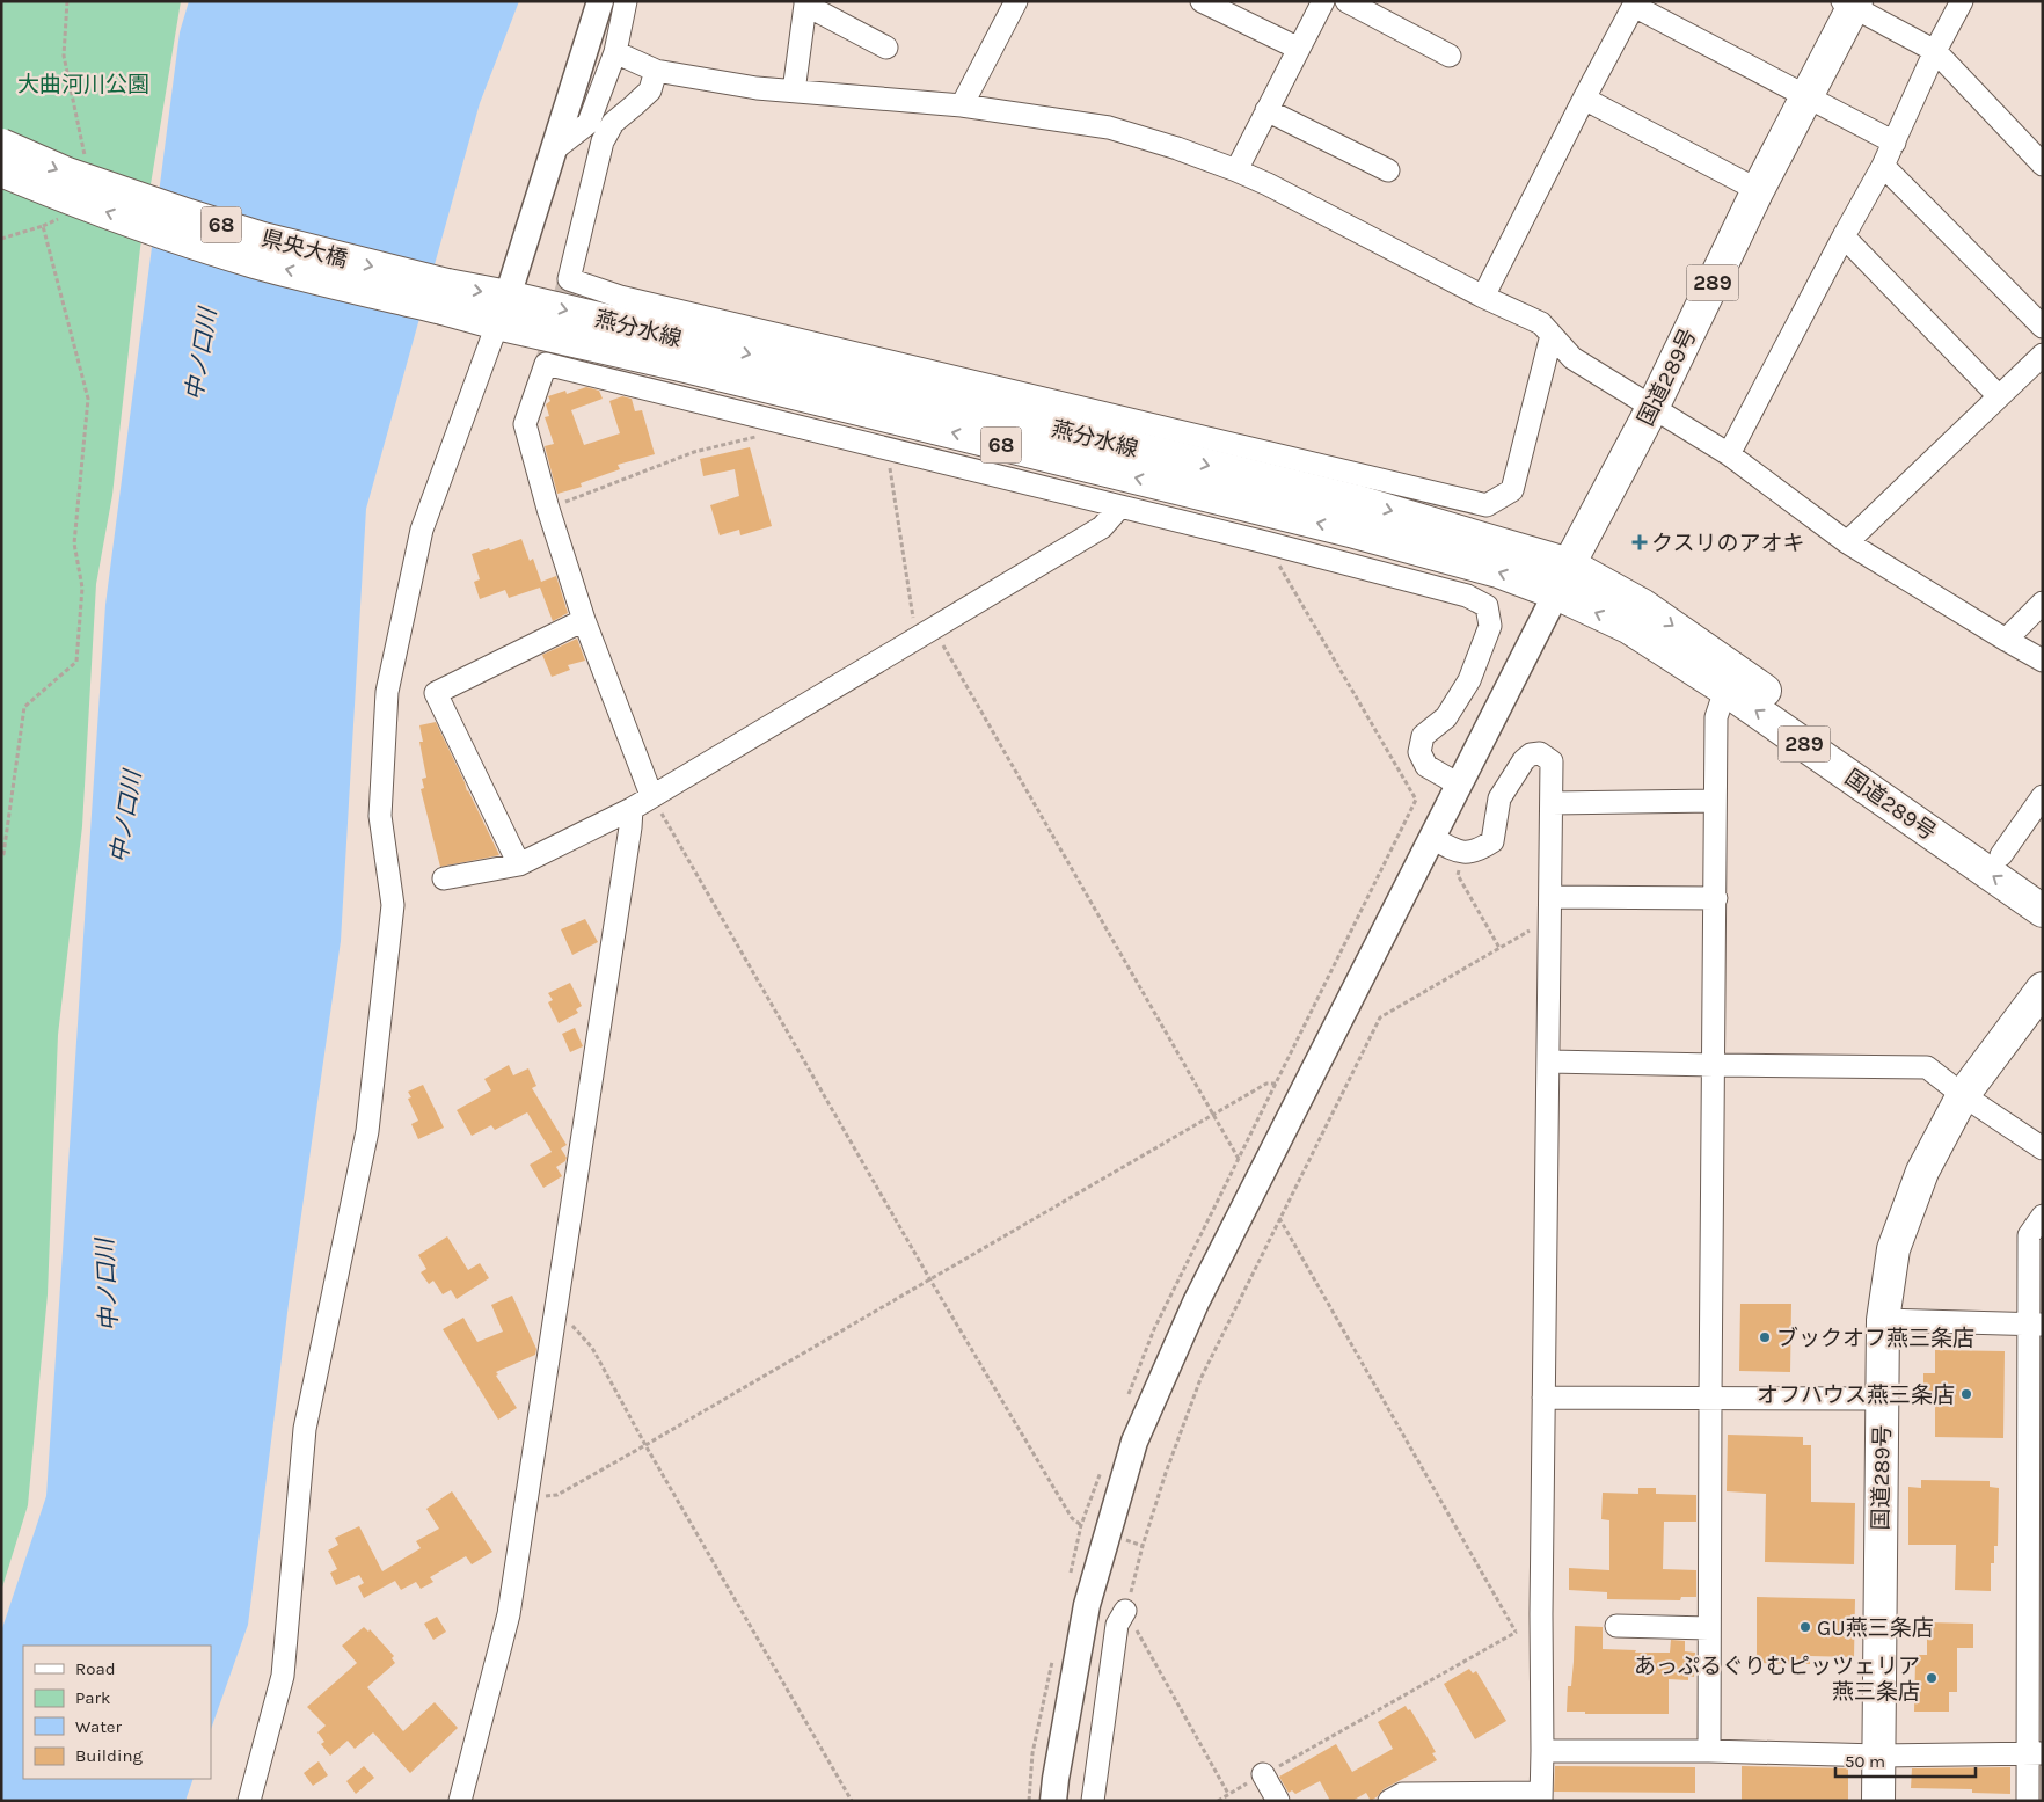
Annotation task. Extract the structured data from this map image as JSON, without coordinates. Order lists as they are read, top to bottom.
{
  "streets": {
    "main road": [
      "68",
      "県央大橋",
      "289",
      "燕分水線",
      "国道289号"
    ]
  },
  "crossings": [
    ["県央大橋", "燕分水線"],
    ["燕分水線", "国道289号"]
  ],
  "water": ["中ノ口川"],
  "parks": ["大曲河川公園"],
  "places": {
    "health": ["クスリのアオキ"],
    "other": [
      "ブックオフ燕三条店",
      "オフハウス燕三条店",
      "GU燕三条店",
      "あっぷるぐりむピッツェリア 燕三条店"
    ]
  },
  "legend": [
    "Road",
    "Park",
    "Water",
    "Building"
  ],
  "scale_bar": "50 m"
}
